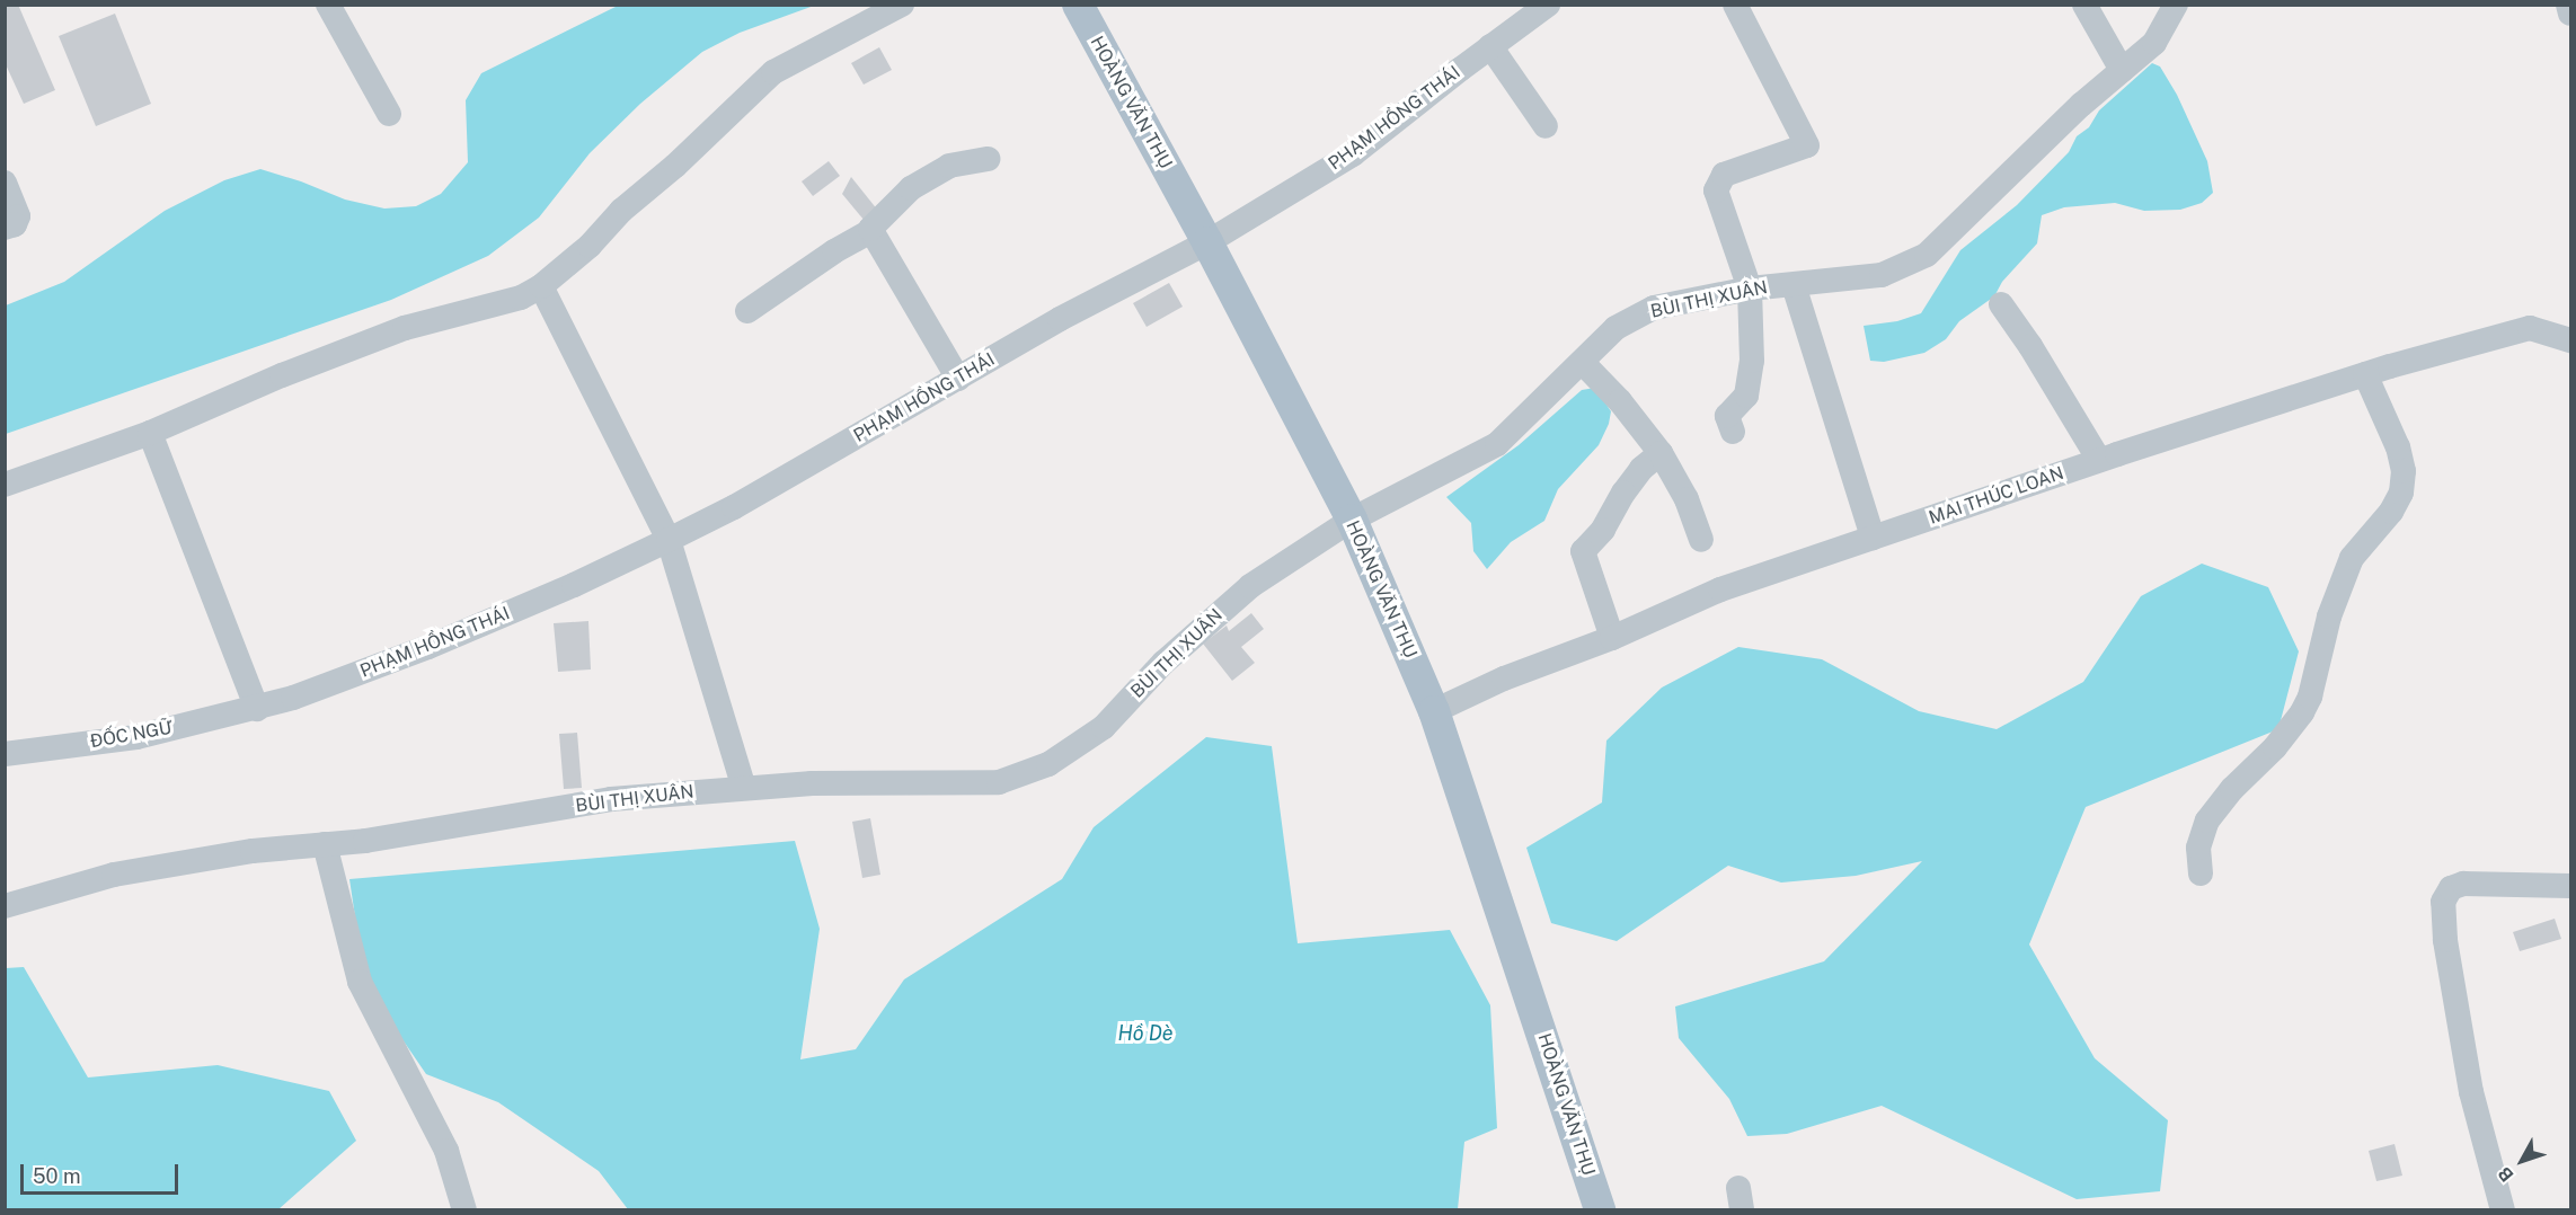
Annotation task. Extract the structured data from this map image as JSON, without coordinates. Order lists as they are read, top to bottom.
{
  "streets": {
    "main road": ["HOÀNG VĂN THỤ"],
    "street": [
      "PHẠM HỒNG THÁI",
      "BÙI THỊ XUÂN",
      "MAI THÚC LOAN",
      "ĐỐC NGỮ"
    ]
  },
  "crossings": [
    ["HOÀNG VĂN THỤ", "PHẠM HỒNG THÁI"],
    ["HOÀNG VĂN THỤ", "BÙI THỊ XUÂN"],
    ["HOÀNG VĂN THỤ", "MAI THÚC LOAN"],
    ["PHẠM HỒNG THÁI", "ĐỐC NGỮ"]
  ],
  "water": ["Hồ Dè"],
  "scale_bar": "50 m",
  "north": "bottom left"
}
